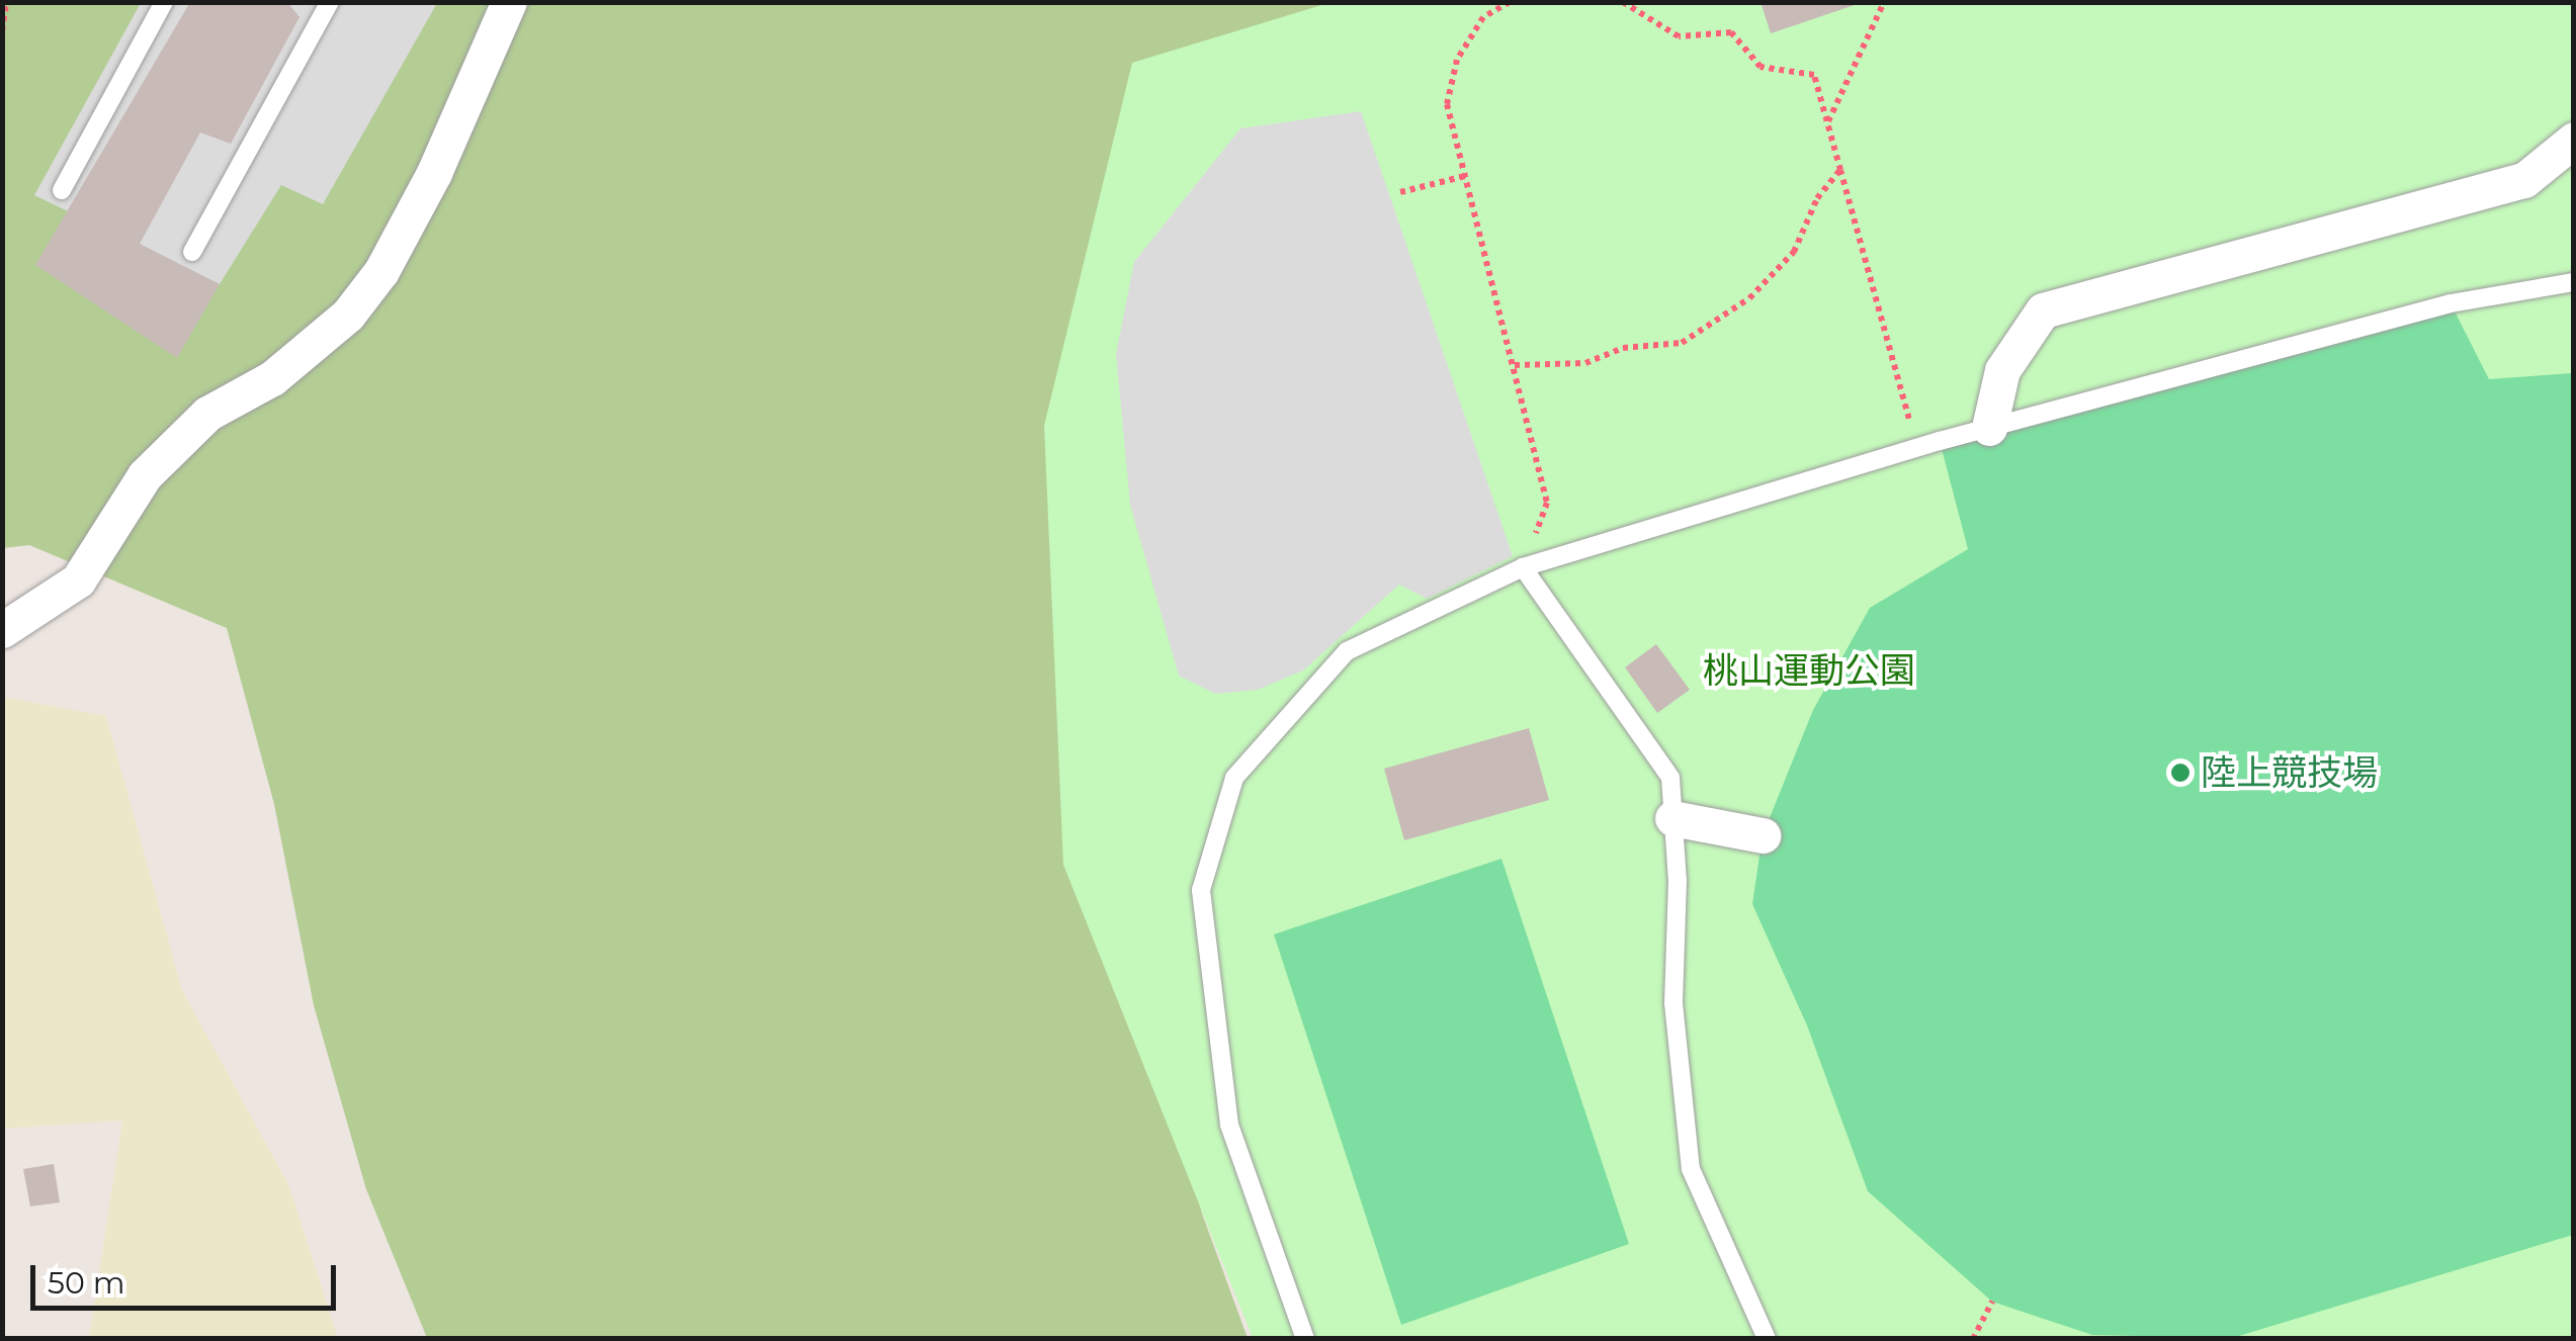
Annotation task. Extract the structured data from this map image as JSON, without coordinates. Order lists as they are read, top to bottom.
{
  "parks": ["桃山運動公園"],
  "places": ["陸上競技場"],
  "scale_bar": "50 m"
}
